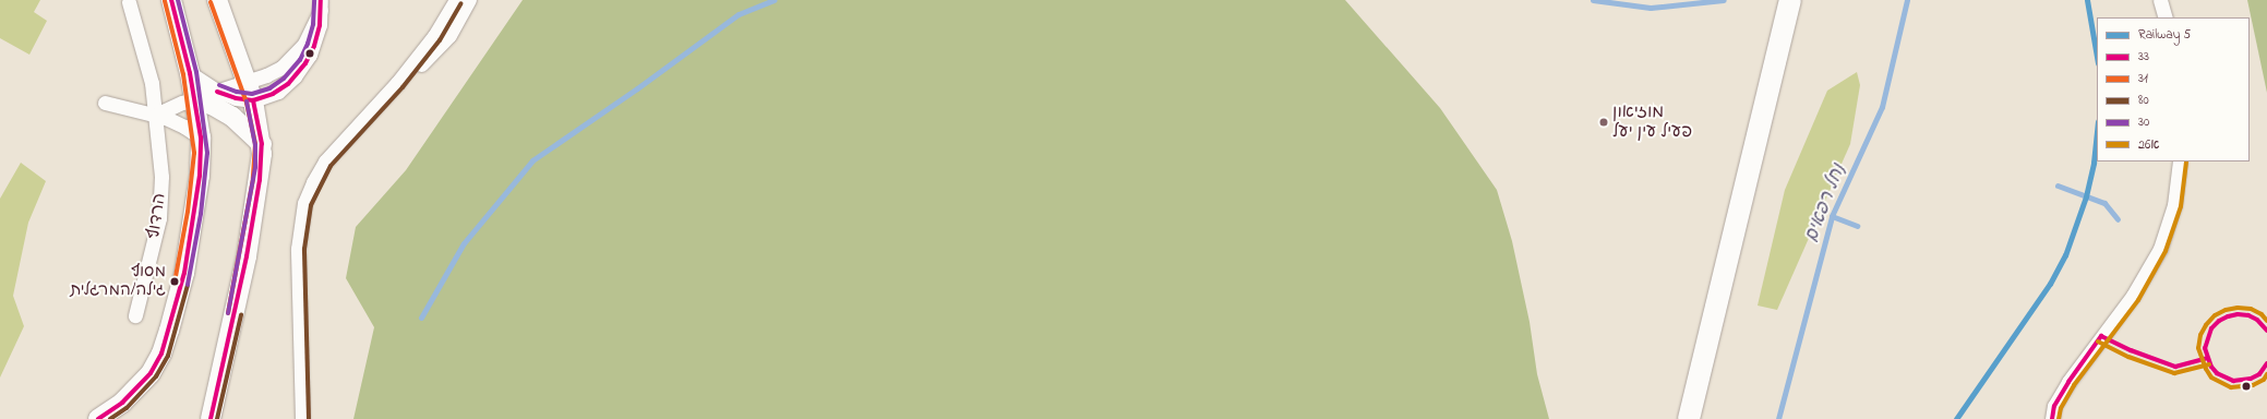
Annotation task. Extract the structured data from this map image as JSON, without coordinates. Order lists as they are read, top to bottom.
{
  "streets": {
    "street": ["הרדוף"]
  },
  "water": ["נחל רפאים"],
  "places": ["מוזיאון פעיל עין יעל", "מסוף גילה/המרגלית"],
  "lines": [
    "rail line 5",
    "transit line 33",
    "transit line 30",
    "transit line 31",
    "transit line 80",
    "transit line 26א"
  ],
  "legend": [
    "Railway 5",
    "33",
    "31",
    "80",
    "30",
    "26א"
  ]
}
